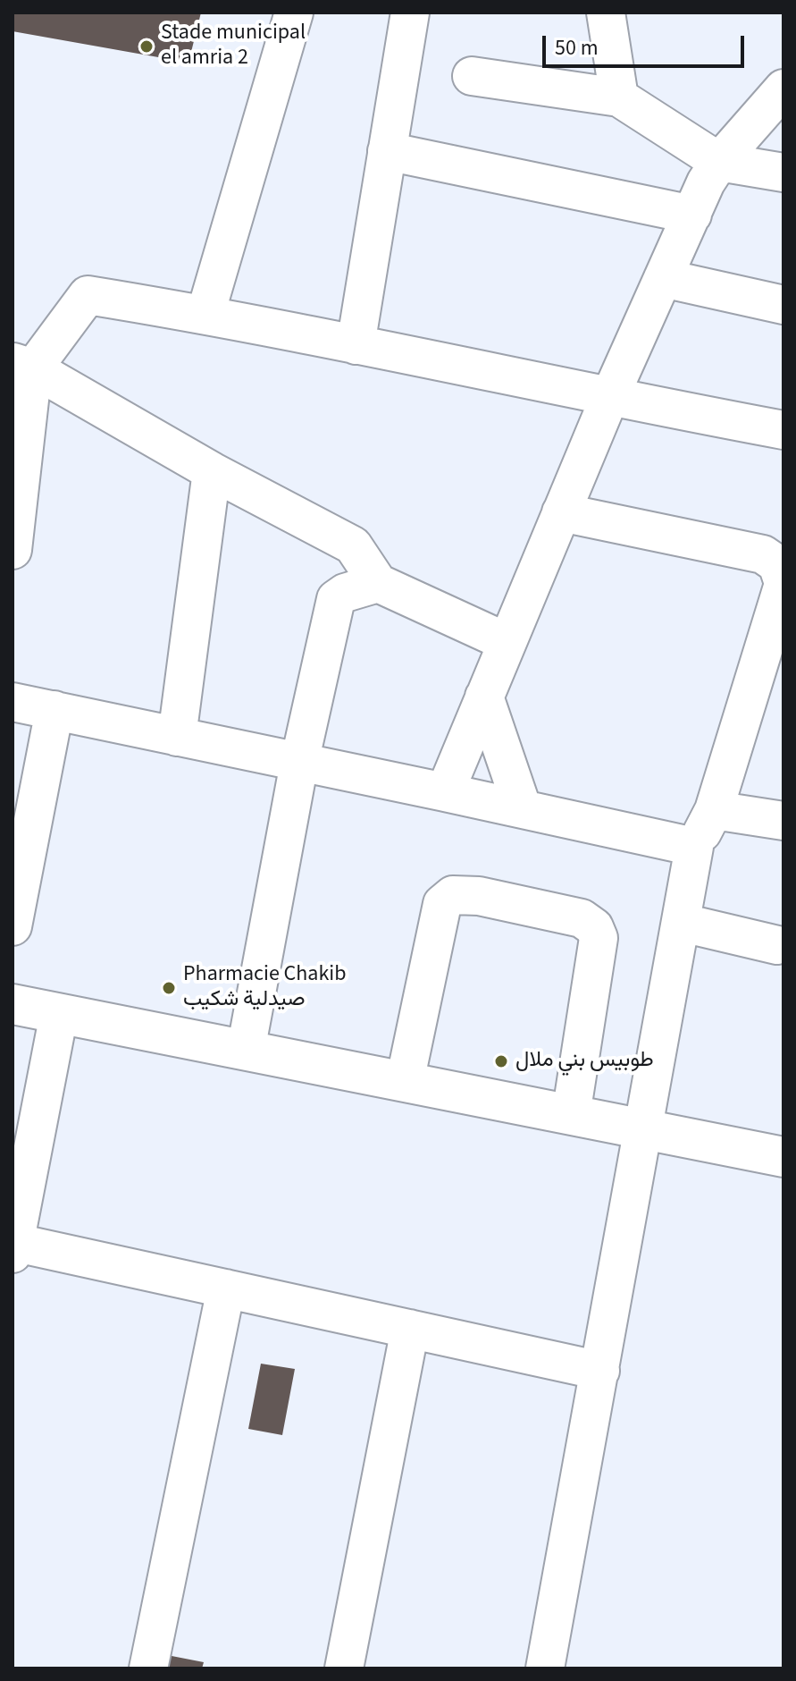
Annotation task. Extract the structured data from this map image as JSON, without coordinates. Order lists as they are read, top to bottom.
{
  "places": ["Stade municipal el amria 2", "Pharmacie Chakib صيدلية شكيب", "طوبيس بني ملال"],
  "scale_bar": "50 m"
}
